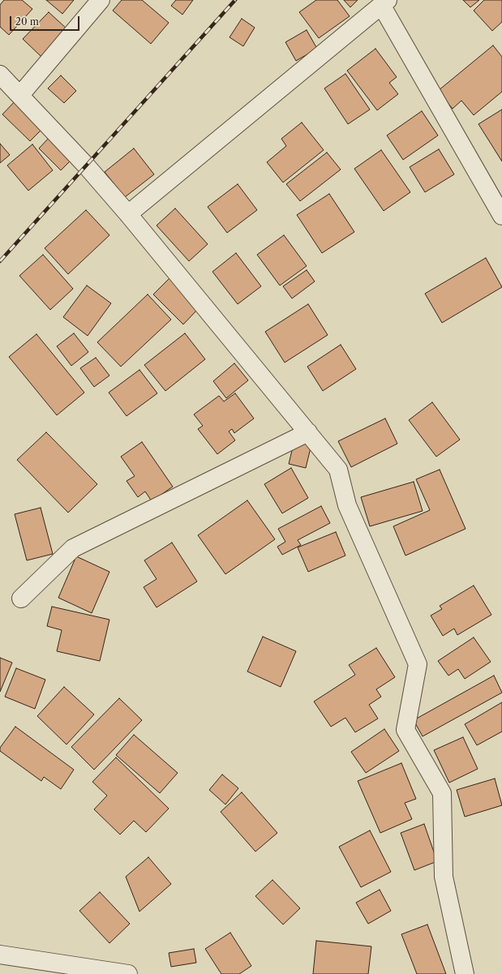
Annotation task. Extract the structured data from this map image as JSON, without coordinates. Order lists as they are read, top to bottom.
{
  "scale_bar": "20 m"
}
